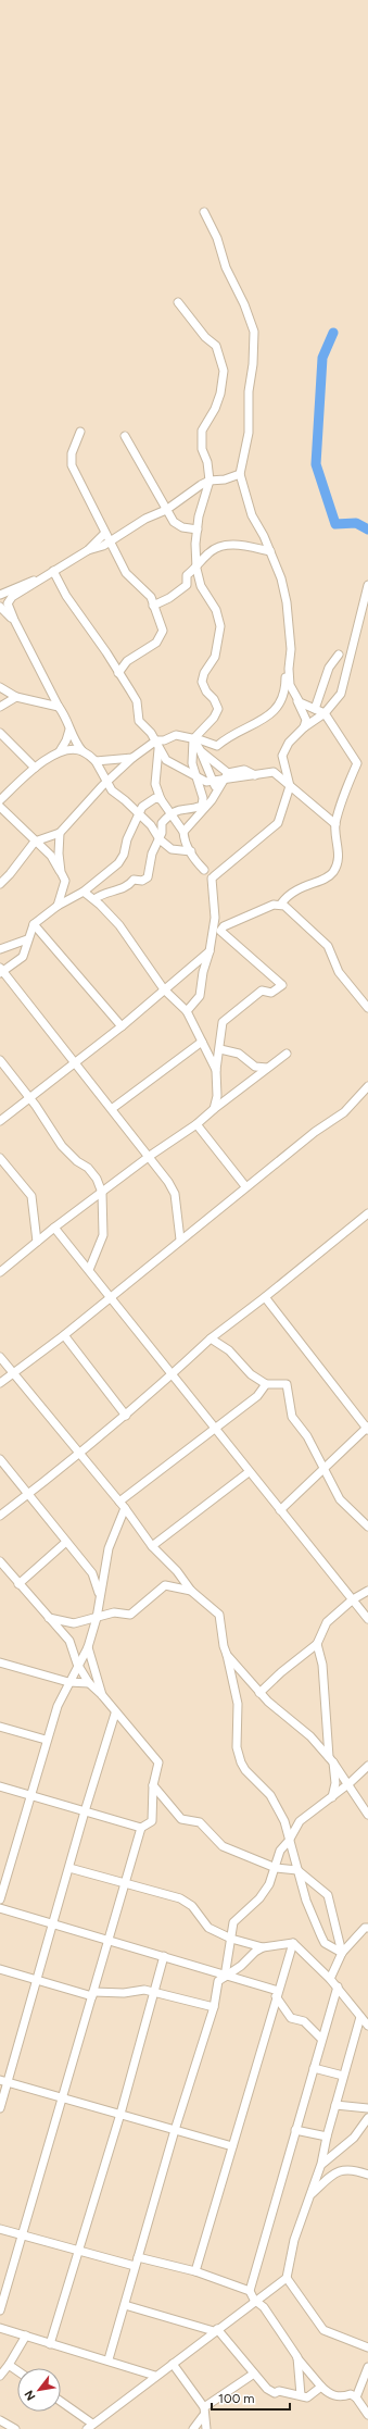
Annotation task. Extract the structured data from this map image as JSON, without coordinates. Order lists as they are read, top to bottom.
{
  "scale_bar": "100 m",
  "north": "bottom left"
}
